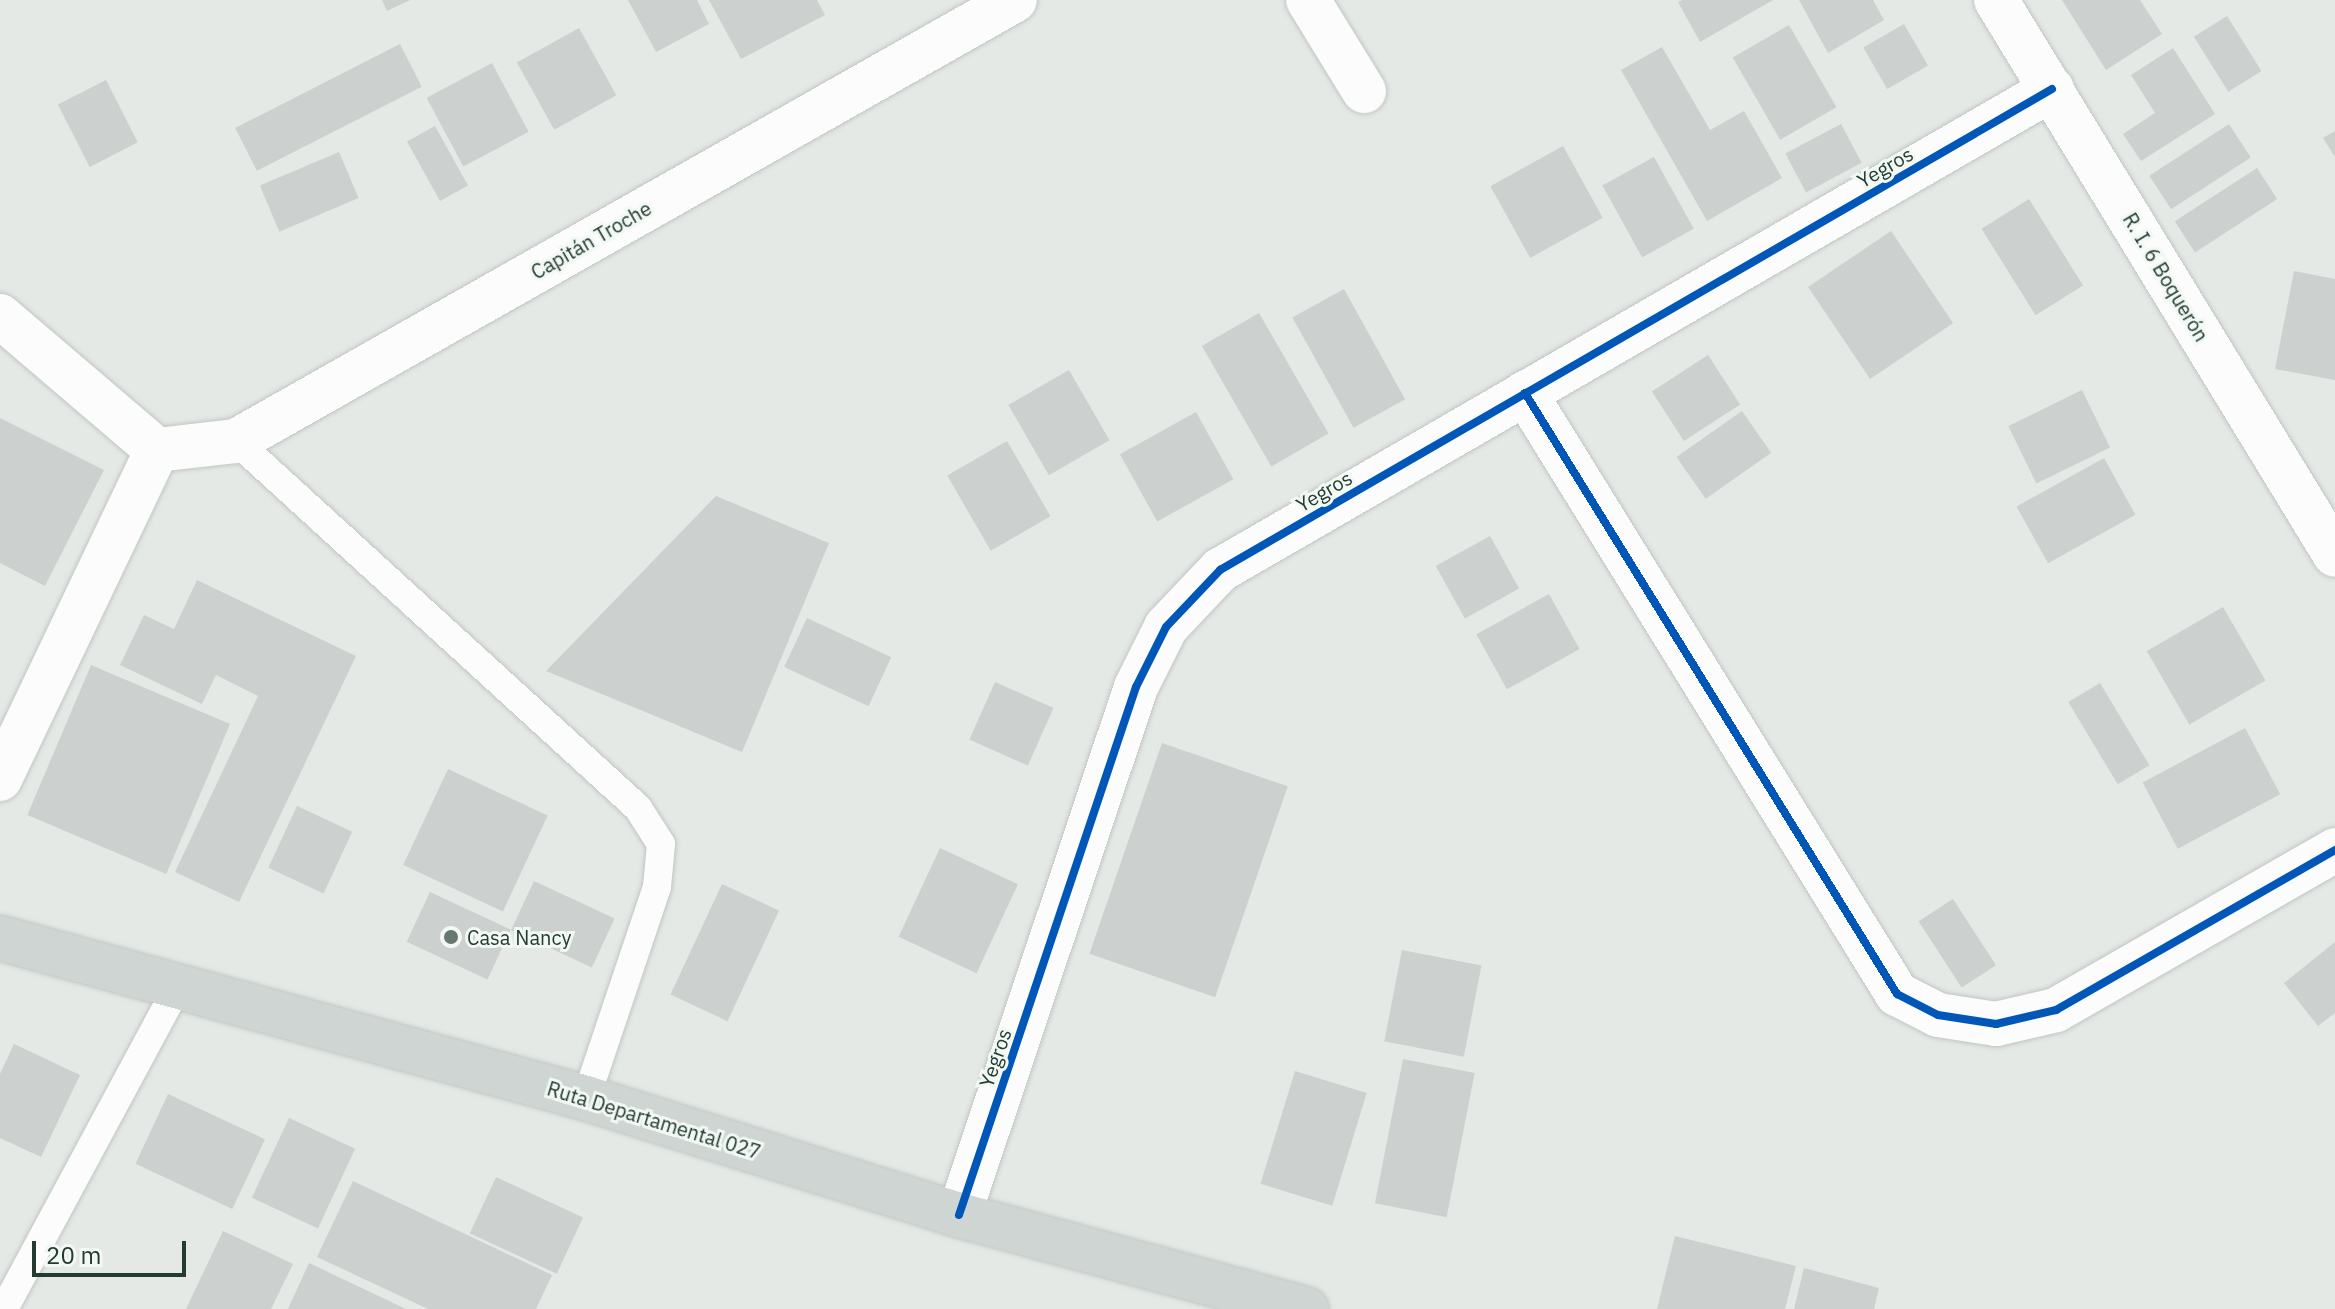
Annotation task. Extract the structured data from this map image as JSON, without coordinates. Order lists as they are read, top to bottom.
{
  "streets": {
    "main road": ["Ruta Departamental 027"],
    "street": ["Yegros", "Capitán Troche", "R. I. 6 Boquerón"]
  },
  "crossings": [
    ["Yegros", "R. I. 6 Boquerón"],
    ["Yegros", "Ruta Departamental 027"]
  ],
  "places": ["Casa Nancy"],
  "scale_bar": "20 m"
}
